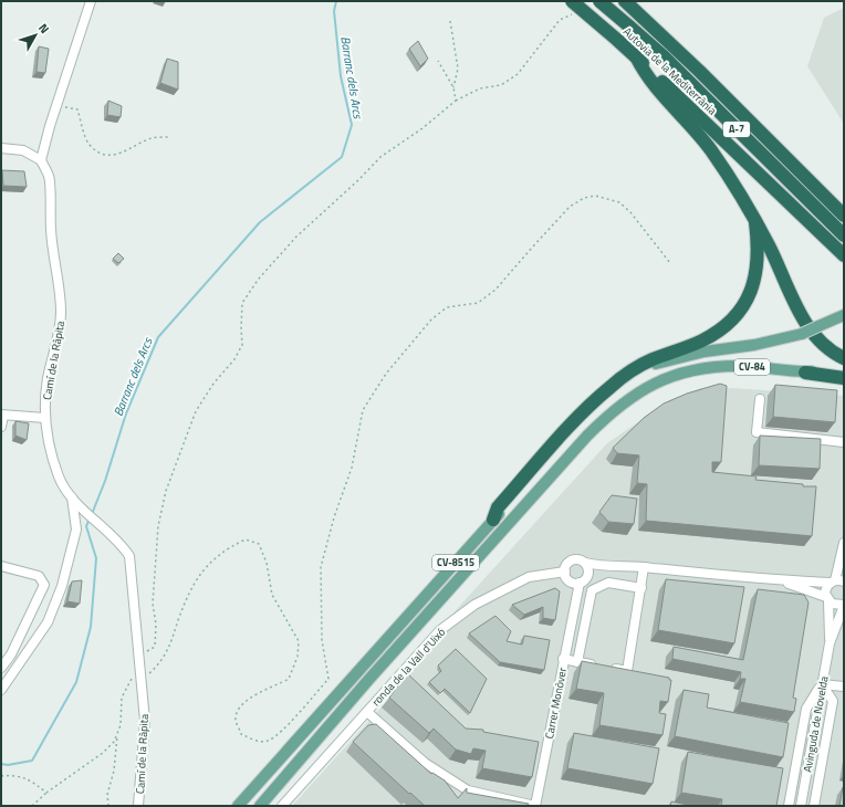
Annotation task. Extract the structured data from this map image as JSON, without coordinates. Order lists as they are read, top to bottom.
{
  "streets": {
    "highway": ["Autovia de la Mediterrània", "A-7"],
    "main road": ["CV-84", "CV-8515"],
    "street": [
      "Camí de la Ràpita",
      "ronda de la Vall d'Uixó",
      "Carrer Monòver",
      "Avinguda de Novelda"
    ]
  },
  "crossings": [
    ["CV-84", "CV-8515"],
    ["ronda de la Vall d'Uixó", "Carrer Monòver"]
  ],
  "water": ["Barranc dels Arcs"],
  "north": "top right"
}
